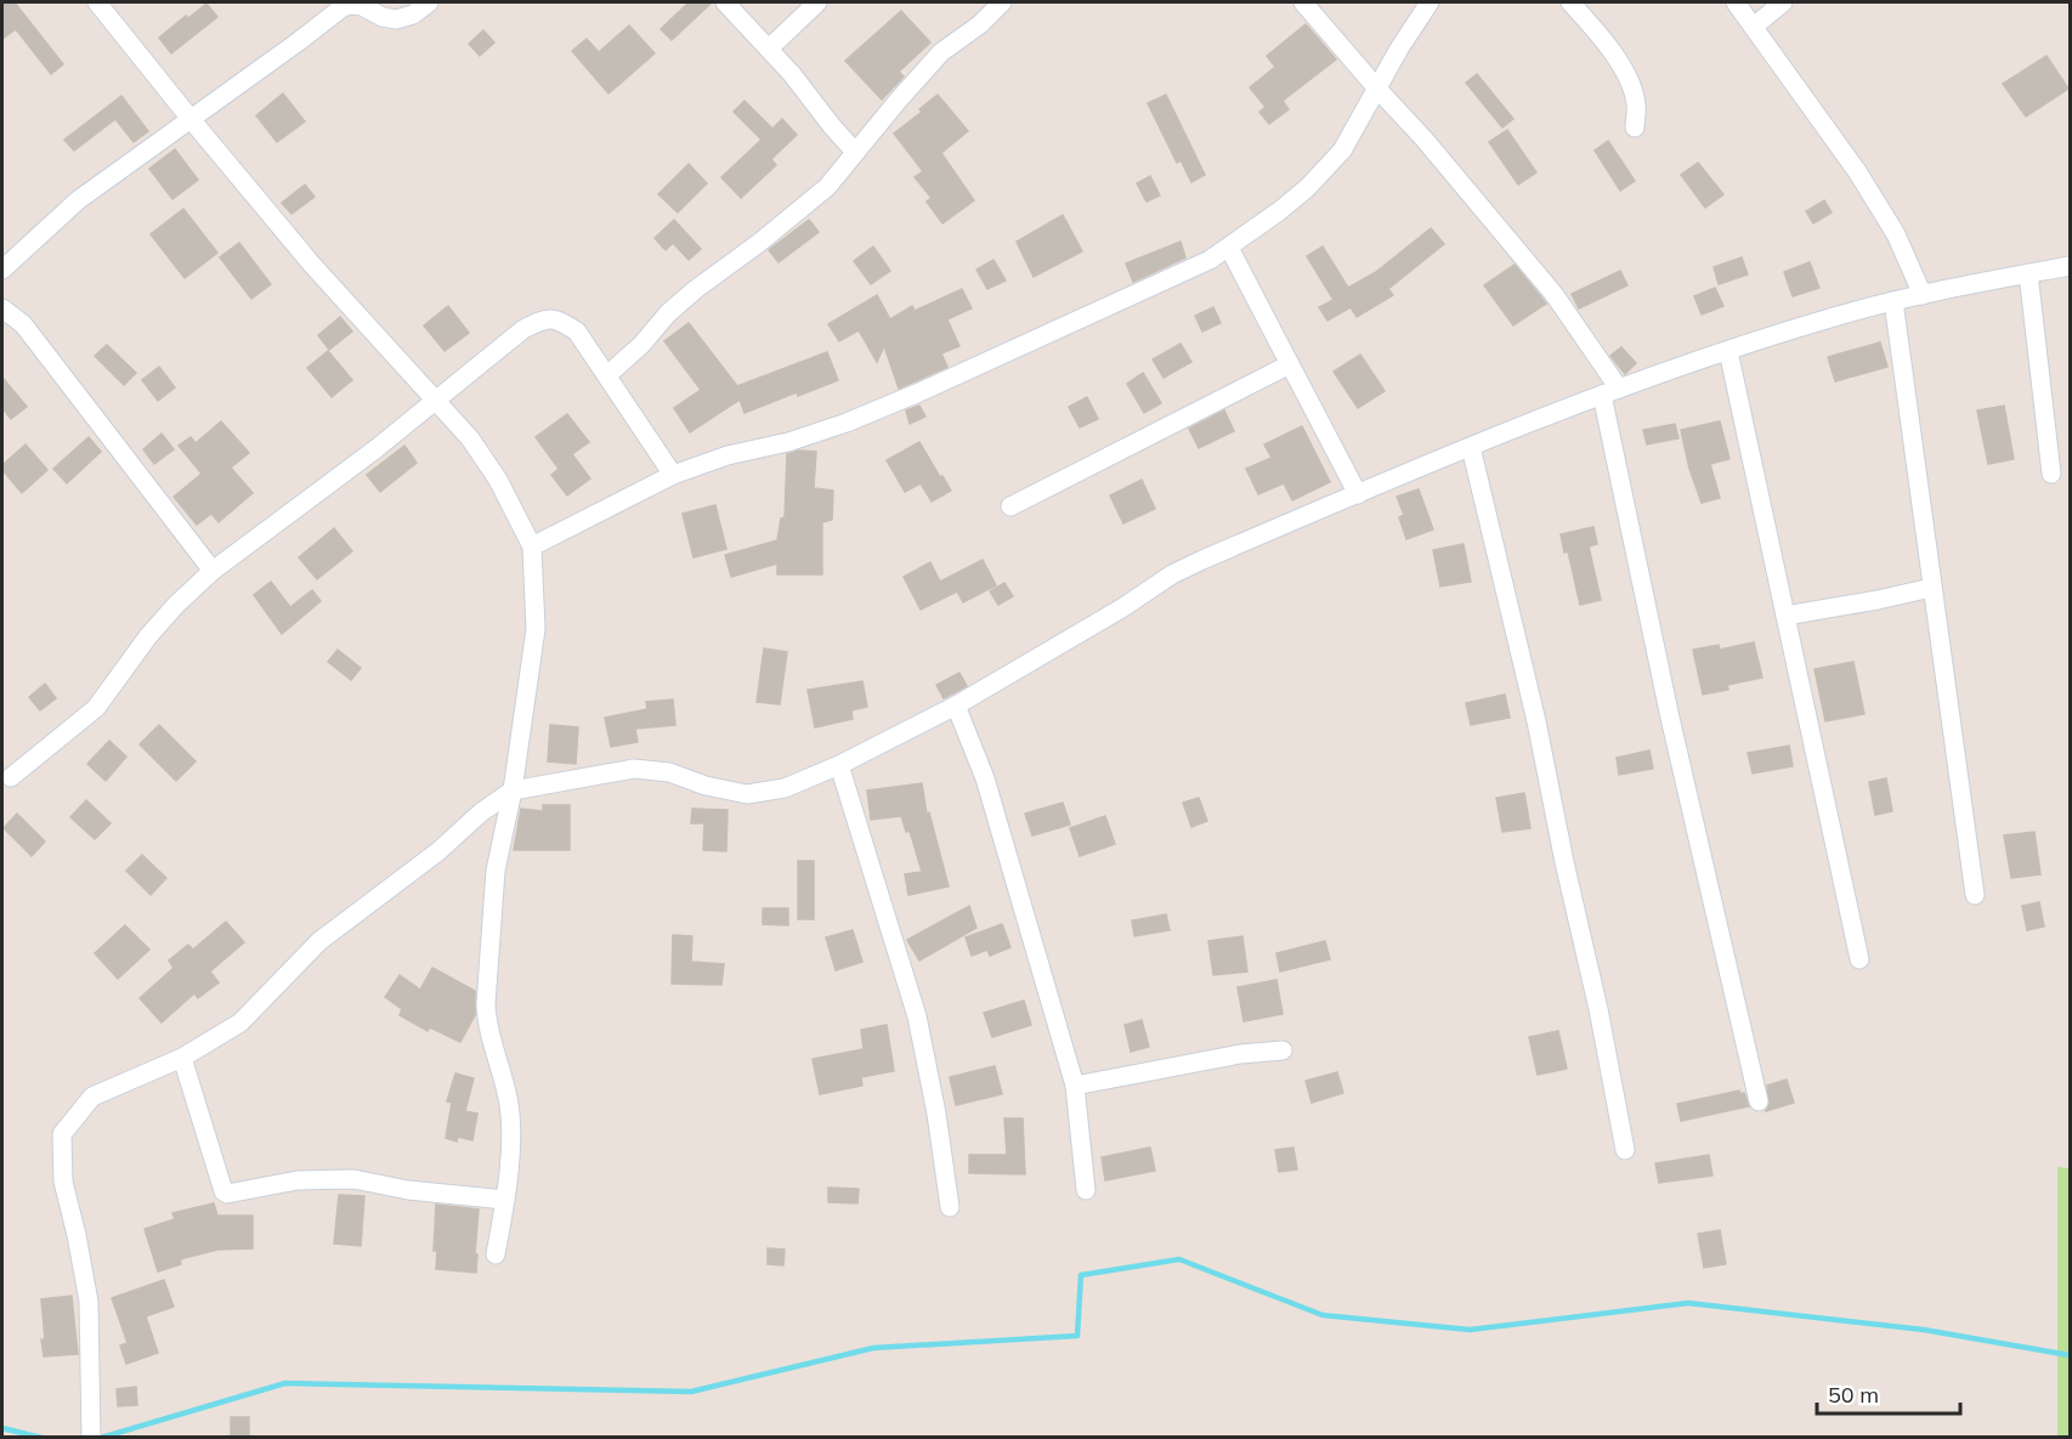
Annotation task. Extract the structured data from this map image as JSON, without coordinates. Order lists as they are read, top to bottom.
{
  "scale_bar": "50 m"
}
